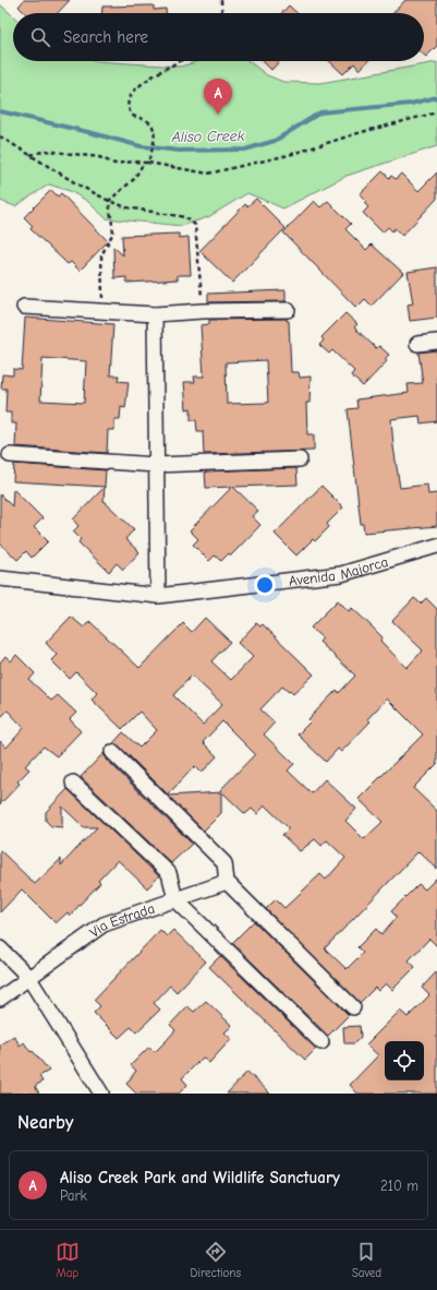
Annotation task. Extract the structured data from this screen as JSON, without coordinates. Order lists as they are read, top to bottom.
{
  "streets": {
    "street": ["Avenida Majorca", "Via Estrada"]
  },
  "water": ["Aliso Creek"],
  "page": {
    "search": "Search here",
    "pins": "A",
    "heading": "Nearby",
    "list": [
      {
        "mark": "A",
        "name": "Aliso Creek Park and Wildlife Sanctuary",
        "note": "Park",
        "value": "210 m"
      }
    ],
    "nav": ["Map", "Directions", "Saved"]
  }
}
